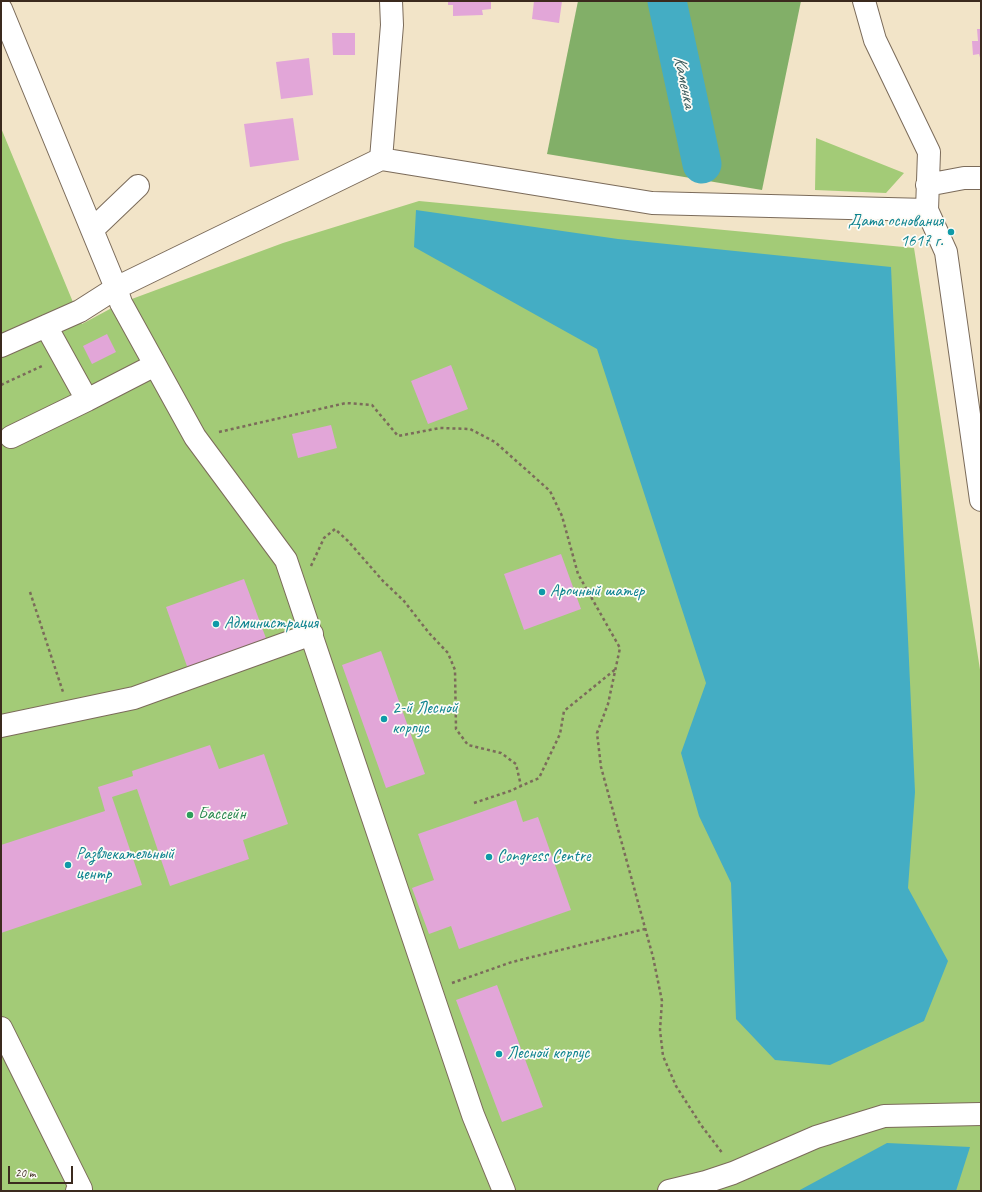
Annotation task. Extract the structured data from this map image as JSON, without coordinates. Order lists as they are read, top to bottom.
{
  "water": ["Каменка"],
  "places": [
    "Дата основания 1617 г.",
    "Арочный шатер",
    "Администрация",
    "2-й Лесной корпус",
    "Бассейн",
    "Congress Centre",
    "Развлекательный центр",
    "Лесной корпус"
  ],
  "scale_bar": "20 m"
}
